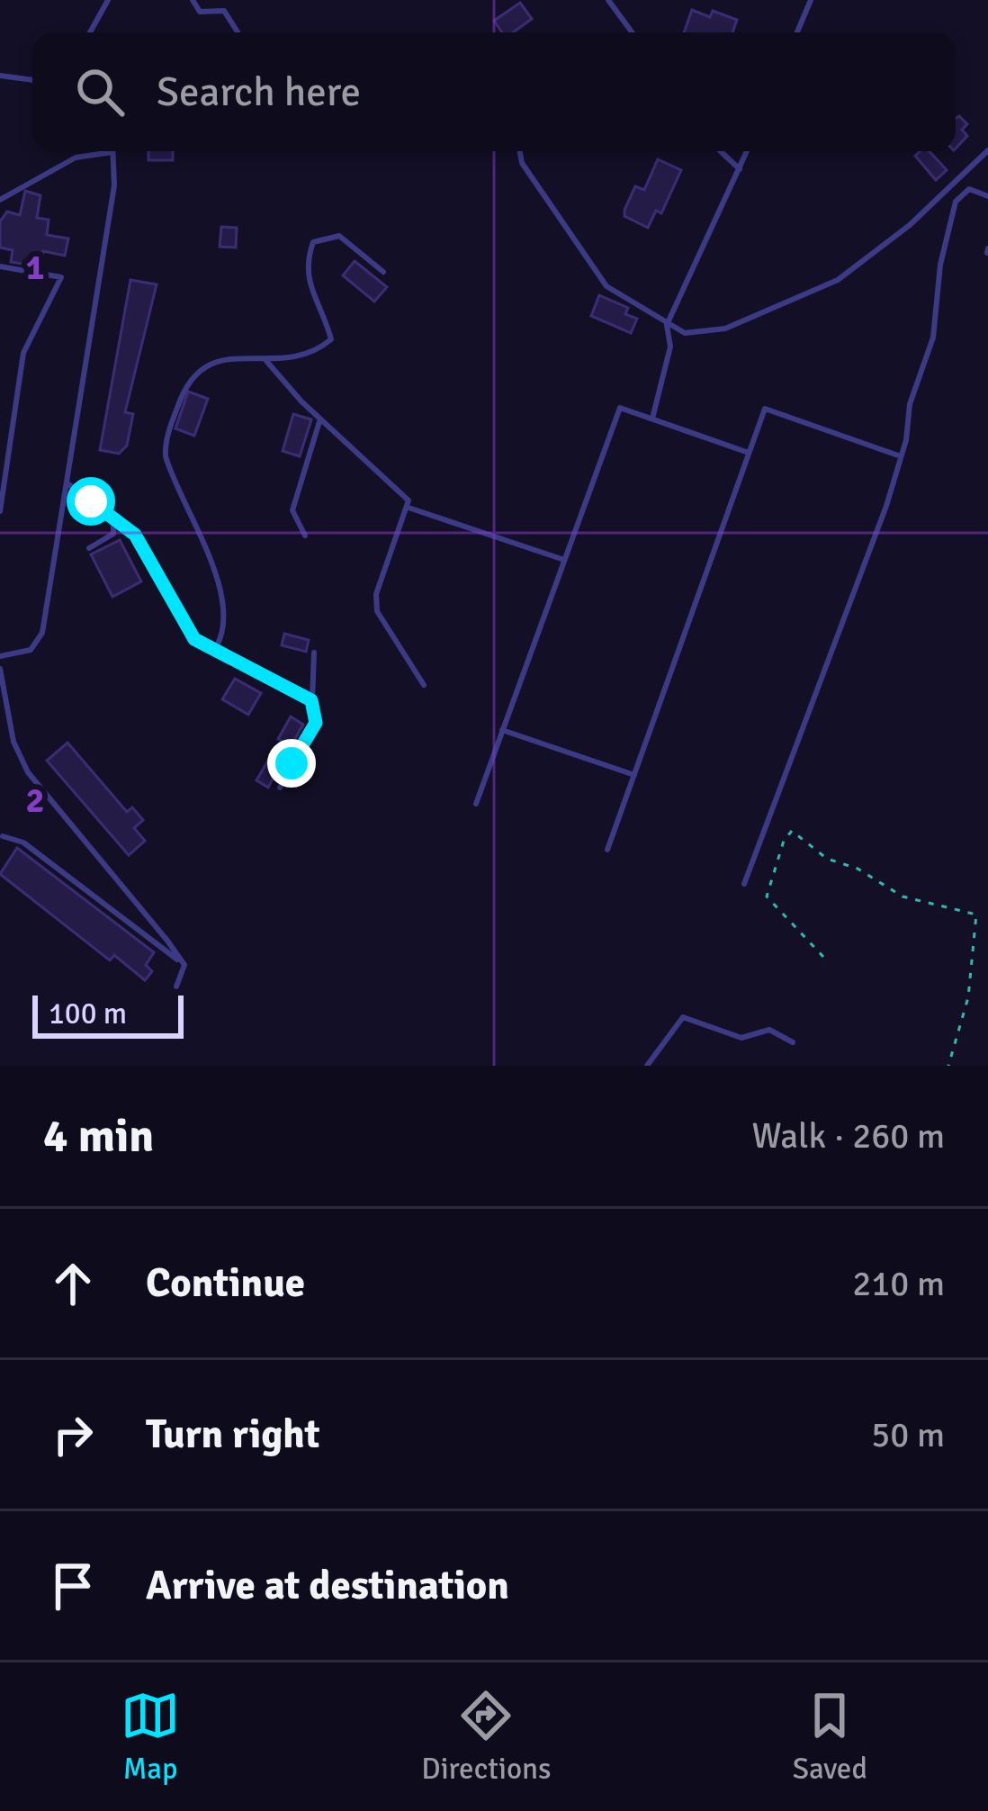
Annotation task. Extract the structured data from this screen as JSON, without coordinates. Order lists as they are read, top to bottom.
{
  "scale_bar": "100 m",
  "page": {
    "search": "Search here",
    "scale": "100 m",
    "heading": ["4 min", "Walk · 260 m"],
    "list": [
      ["Continue", "210 m"],
      ["Turn right", "50 m"],
      "Arrive at destination"
    ],
    "nav": ["Map", "Directions", "Saved"]
  },
  "grid": {
    "rows": ["1", "2"]
  }
}
